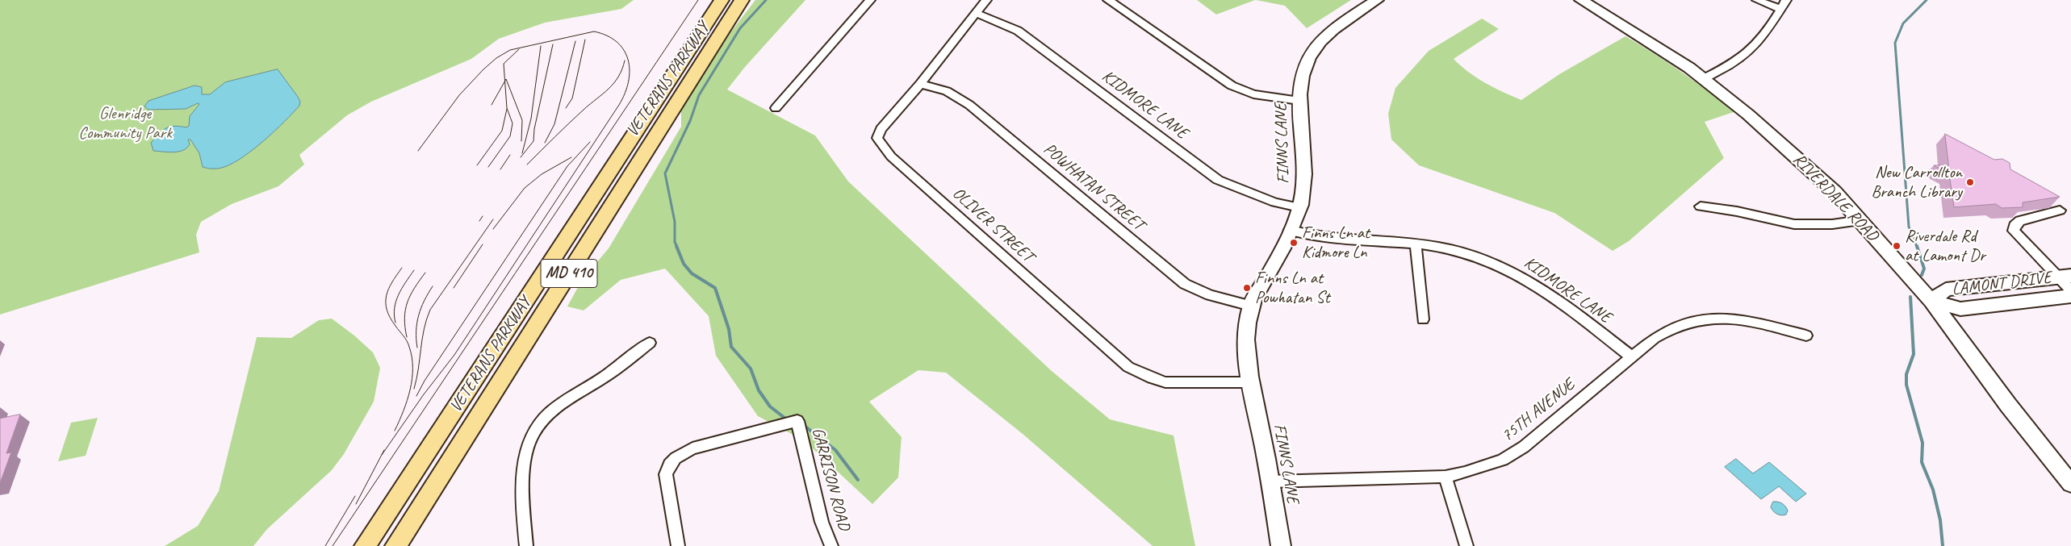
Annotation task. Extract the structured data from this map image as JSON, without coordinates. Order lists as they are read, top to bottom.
{
  "streets": {
    "main road": ["VETERANS PARKWAY", "MD 410"],
    "street": [
      "KIDMORE LANE",
      "FINNS LANE",
      "POWHATAN STREET",
      "RIVERDALE ROAD",
      "OLIVER STREET",
      "LAMONT DRIVE",
      "75TH AVENUE",
      "GARRISON ROAD"
    ]
  },
  "crossings": [
    ["KIDMORE LANE", "FINNS LANE"],
    ["KIDMORE LANE", "OLIVER STREET"],
    ["KIDMORE LANE", "75TH AVENUE"],
    ["FINNS LANE", "POWHATAN STREET"],
    ["FINNS LANE", "OLIVER STREET"],
    ["FINNS LANE", "75TH AVENUE"],
    ["POWHATAN STREET", "OLIVER STREET"],
    ["RIVERDALE ROAD", "LAMONT DRIVE"]
  ],
  "parks": ["Glenridge Community Park"],
  "places": [
    "New Carrollton Branch Library",
    "Finns Ln at Kidmore Ln",
    "Riverdale Rd at Lamont Dr",
    "Finns Ln at Powhatan St"
  ]
}
